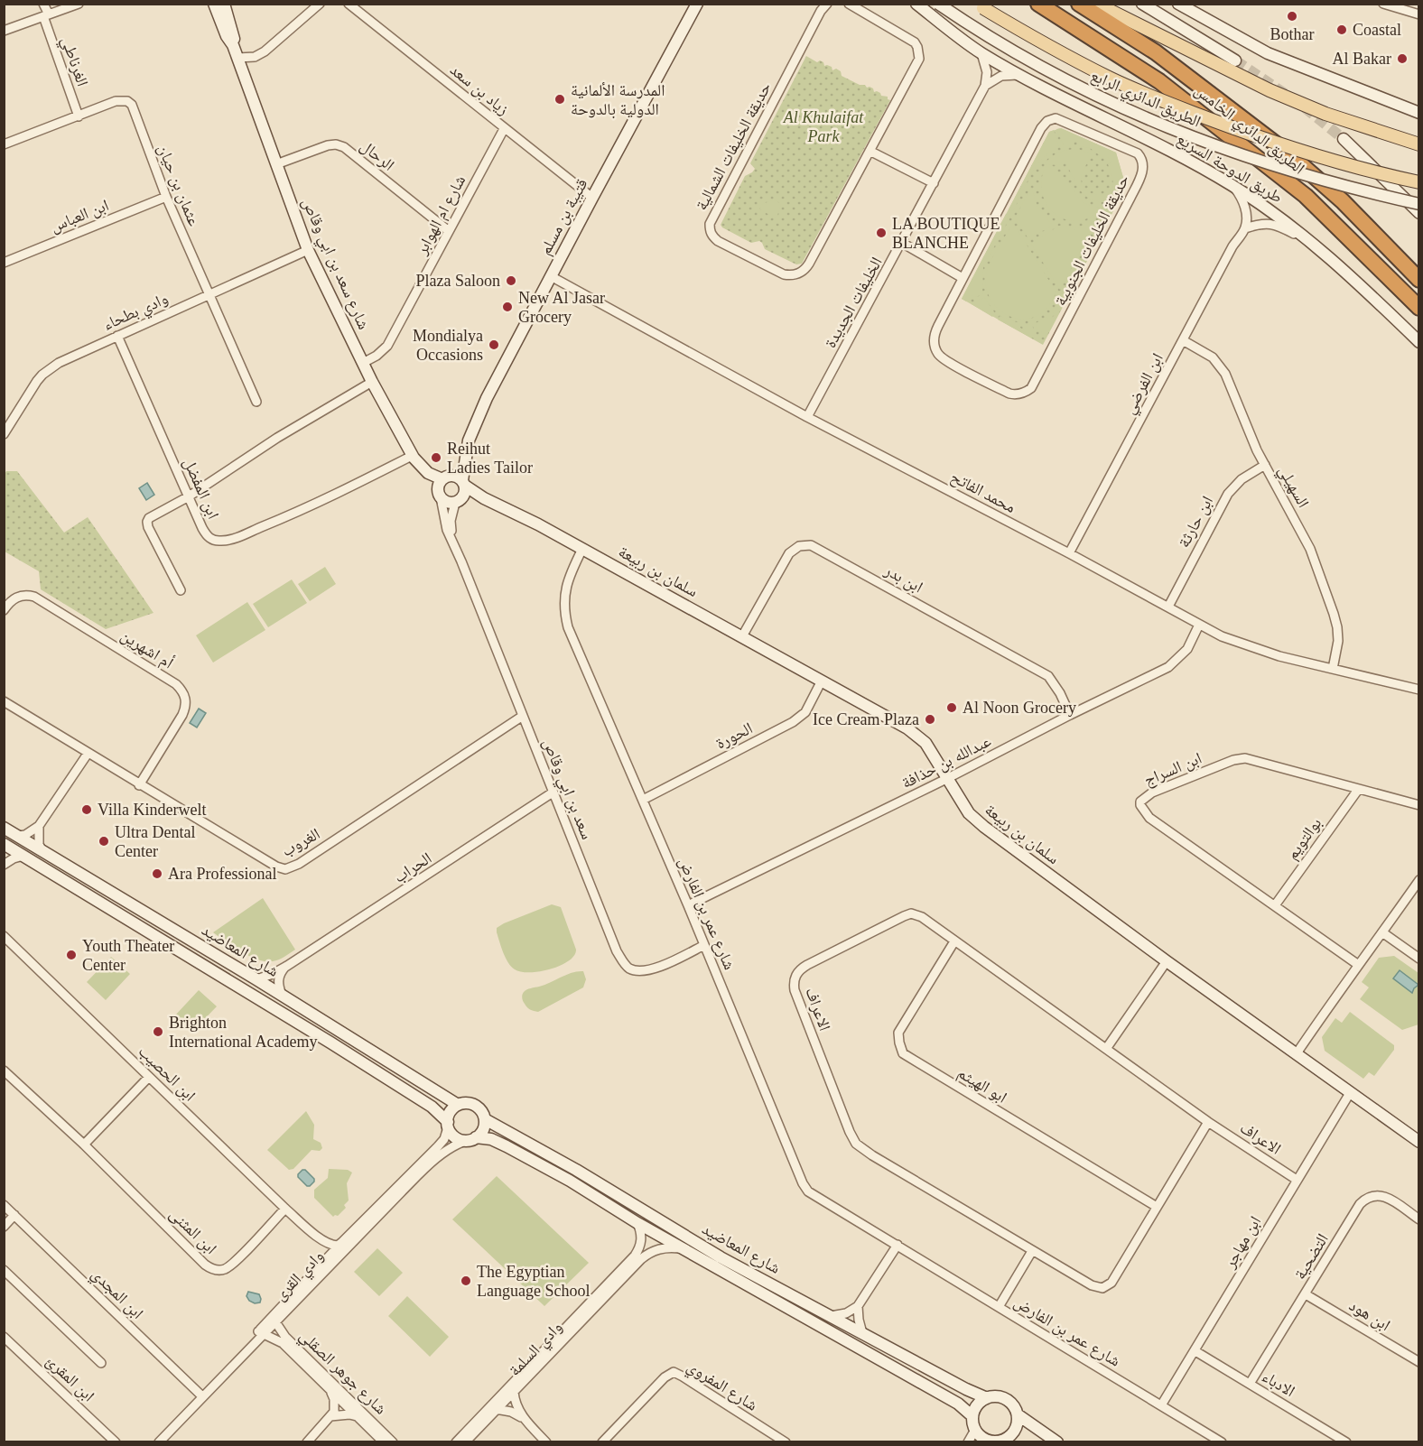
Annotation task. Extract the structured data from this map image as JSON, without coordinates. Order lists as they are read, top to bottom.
{
  "streets": {
    "highway": ["الطريق الدائري الخامس"],
    "main road": ["الطريق الدائري الرابع"],
    "street": [
      "الغرناطي",
      "زياد بن سعد",
      "حديقة الخليفات الشمالية",
      "الرحال",
      "طريق الدوحة السريع",
      "عثمان بن حيان",
      "شارع ام الهوابر",
      "ابن العباس",
      "قتيبة بن مسلم",
      "حديقة الخليفات الجنوبية",
      "شارع سعد بن ابي وقاص",
      "الخليفات الجديدة",
      "وادي بطحاء",
      "ابن الفرضي",
      "السهيلي",
      "ابن المفضل",
      "محمد الفاتح",
      "ابن حارثة",
      "سلمان بن ربيعة",
      "ابن بدر",
      "أم اشهرين",
      "الحورة",
      "عبدالله بن حذافة",
      "ابن السراج",
      "سعد بن ابي وقاص",
      "بوالتويم",
      "الغروب",
      "الحراب",
      "شارع عمر بن الفارض",
      "شارع المعاضيد",
      "الاعراف",
      "ابن الحصيب",
      "ابو الهيثم",
      "ابن المثنى",
      "ابن مهاجر",
      "التضحية",
      "وادي القرى",
      "ابن المجدي",
      "ابن هود",
      "وادي السلمة",
      "شارع جوهر الصقلي",
      "ابن المقرئ",
      "الادباء",
      "شارع المفروي"
    ]
  },
  "crossings": [
    ["الغرناطي", "عثمان بن حيان"],
    ["زياد بن سعد", "شارع ام الهوابر"],
    ["زياد بن سعد", "قتيبة بن مسلم"],
    ["الرحال", "شارع ام الهوابر"],
    ["الرحال", "شارع سعد بن ابي وقاص"],
    ["طريق الدوحة السريع", "الخليفات الجديدة"],
    ["عثمان بن حيان", "ابن العباس"],
    ["عثمان بن حيان", "وادي بطحاء"],
    ["شارع ام الهوابر", "شارع سعد بن ابي وقاص"],
    ["قتيبة بن مسلم", "شارع سعد بن ابي وقاص"],
    ["قتيبة بن مسلم", "محمد الفاتح"],
    ["قتيبة بن مسلم", "سلمان بن ربيعة"],
    ["شارع سعد بن ابي وقاص", "وادي بطحاء"],
    ["شارع سعد بن ابي وقاص", "ابن المفضل"],
    ["شارع سعد بن ابي وقاص", "سلمان بن ربيعة"],
    ["شارع سعد بن ابي وقاص", "سعد بن ابي وقاص"],
    ["الخليفات الجديدة", "محمد الفاتح"],
    ["وادي بطحاء", "ابن المفضل"],
    ["ابن الفرضي", "السهيلي"],
    ["ابن الفرضي", "محمد الفاتح"],
    ["السهيلي", "محمد الفاتح"],
    ["السهيلي", "ابن حارثة"],
    ["محمد الفاتح", "ابن حارثة"],
    ["محمد الفاتح", "عبدالله بن حذافة"],
    ["سلمان بن ربيعة", "ابن بدر"],
    ["سلمان بن ربيعة", "الحورة"],
    ["سلمان بن ربيعة", "عبدالله بن حذافة"],
    ["سلمان بن ربيعة", "شارع عمر بن الفارض"],
    ["سلمان بن ربيعة", "ابن مهاجر"],
    ["ابن بدر", "عبدالله بن حذافة"],
    ["أم اشهرين", "الغروب"],
    ["الحورة", "شارع عمر بن الفارض"],
    ["عبدالله بن حذافة", "شارع عمر بن الفارض"],
    ["ابن السراج", "بوالتويم"],
    ["سعد بن ابي وقاص", "الغروب"],
    ["سعد بن ابي وقاص", "الحراب"],
    ["سعد بن ابي وقاص", "شارع عمر بن الفارض"],
    ["الحراب", "شارع المعاضيد"],
    ["شارع عمر بن الفارض", "ابن مهاجر"],
    ["شارع المعاضيد", "وادي القرى"],
    ["شارع المعاضيد", "وادي السلمة"],
    ["الاعراف", "ابو الهيثم"],
    ["الاعراف", "ابن مهاجر"],
    ["ابن الحصيب", "ابن المثنى"],
    ["ابن الحصيب", "وادي القرى"],
    ["ابن مهاجر", "الادباء"],
    ["التضحية", "ابن هود"],
    ["التضحية", "الادباء"],
    ["وادي القرى", "ابن المجدي"],
    ["وادي القرى", "شارع جوهر الصقلي"]
  ],
  "parks": ["Al Khulaifat Park"],
  "places": [
    "Bothar",
    "Coastal",
    "Al Bakar",
    "المدرسة الألمانية الدولية بالدوحة",
    "LA BOUTIQUE BLANCHE",
    "Plaza Saloon",
    "New Al Jasar Grocery",
    "Mondialya Occasions",
    "Reihut Ladies Tailor",
    "Al Noon Grocery",
    "Ice Cream Plaza",
    "Villa Kinderwelt",
    "Ultra Dental Center",
    "Ara Professional",
    "Youth Theater Center",
    "Brighton International Academy",
    "The Egyptian Language School"
  ]
}
